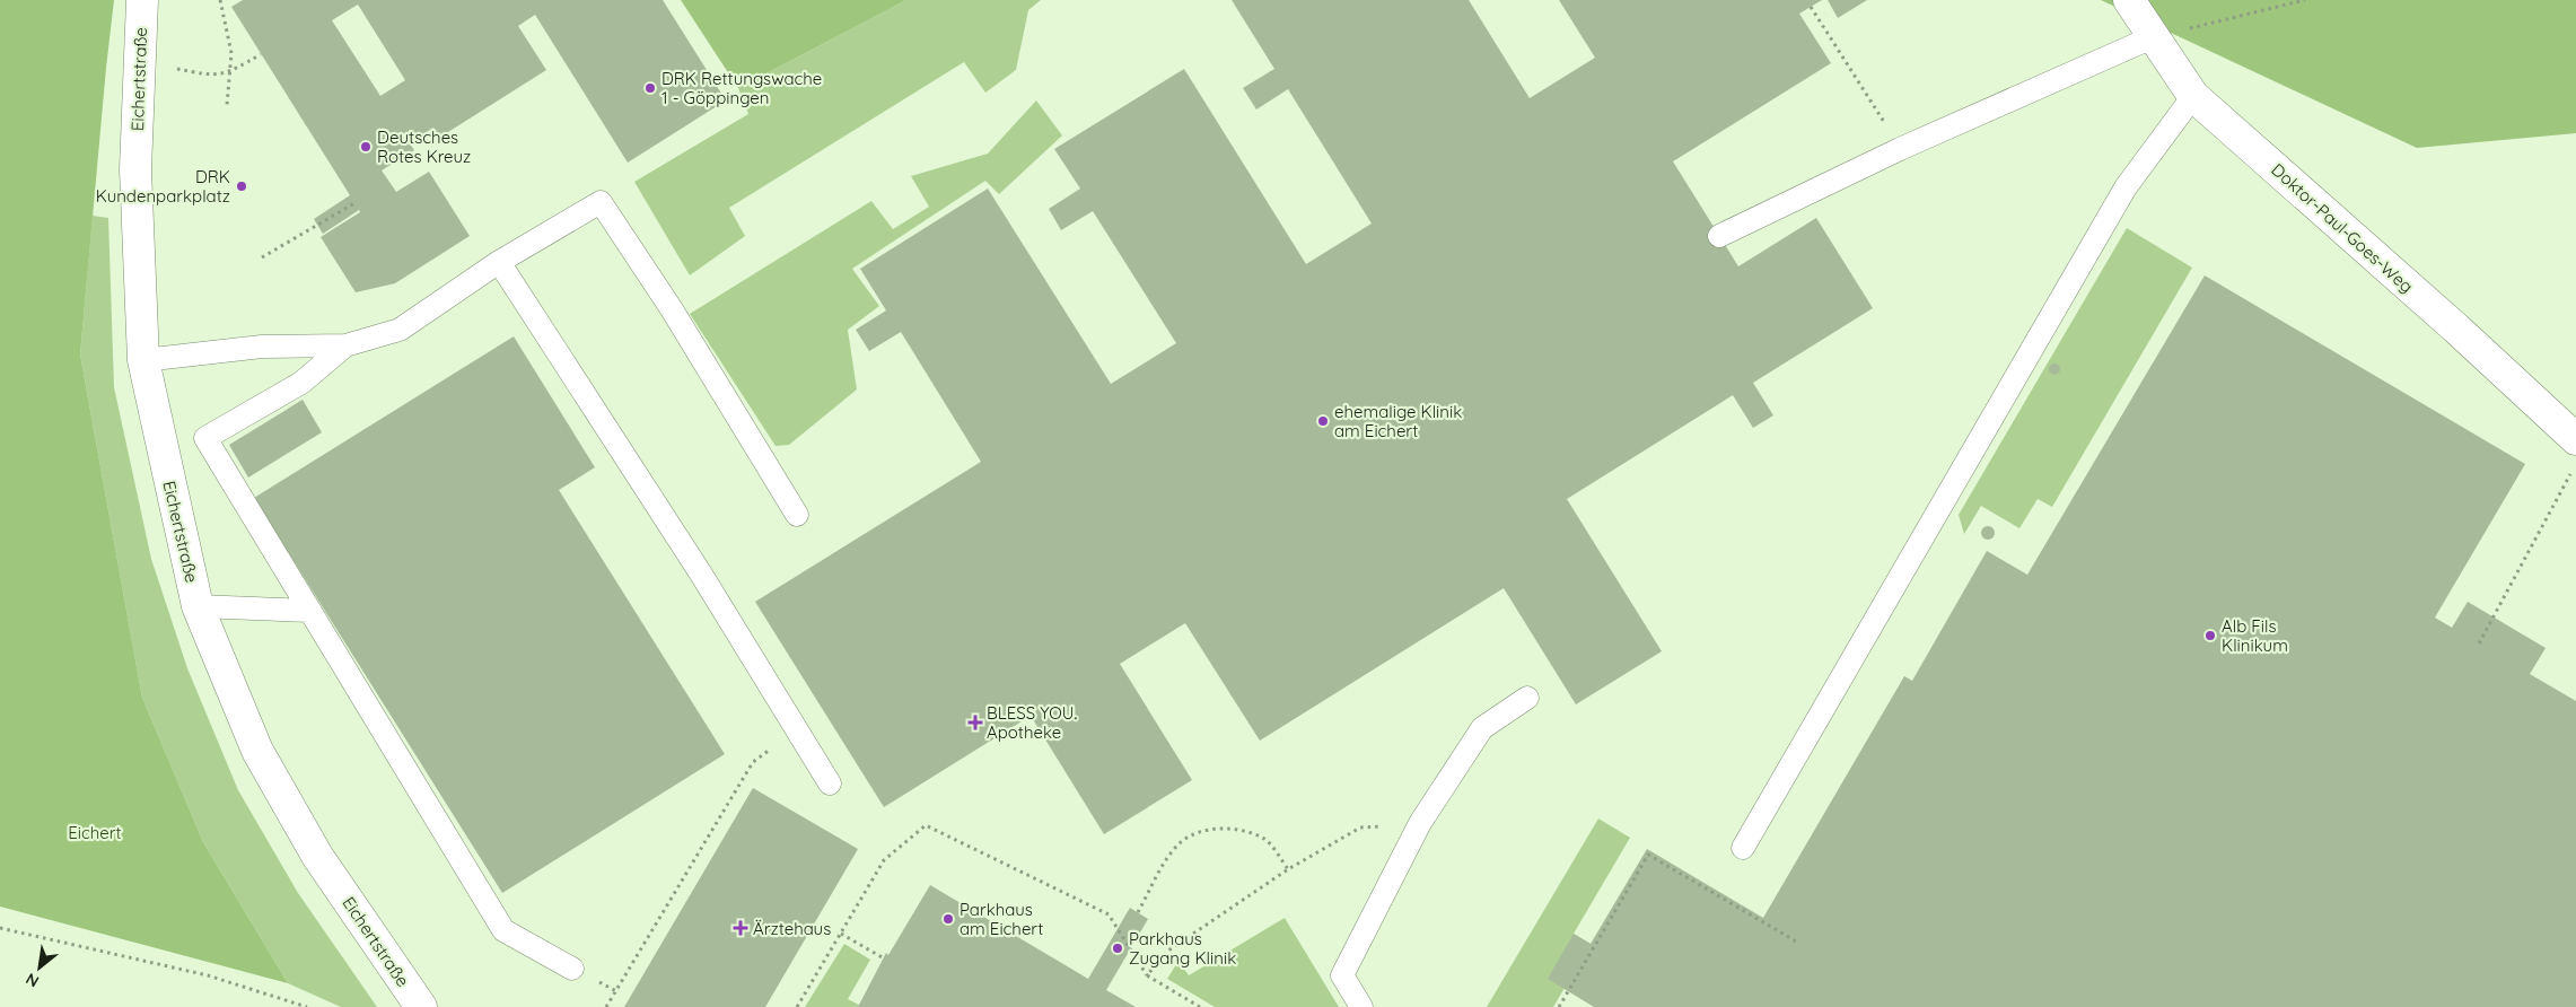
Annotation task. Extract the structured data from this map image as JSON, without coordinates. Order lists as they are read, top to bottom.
{
  "streets": {
    "street": ["Eichertstraße", "Doktor-Paul-Goes-Weg"]
  },
  "parks": ["Eichert"],
  "places": {
    "other": [
      "DRK Rettungswache 1 - Göppingen",
      "Deutsches Rotes Kreuz",
      "DRK Kundenparkplatz",
      "ehemalige Klinik am Eichert",
      "Alb Fils Klinikum",
      "Parkhaus am Eichert",
      "Parkhaus Zugang Klinik"
    ],
    "health": ["BLESS YOU. Apotheke", "Ärztehaus"]
  },
  "north": "bottom left"
}
